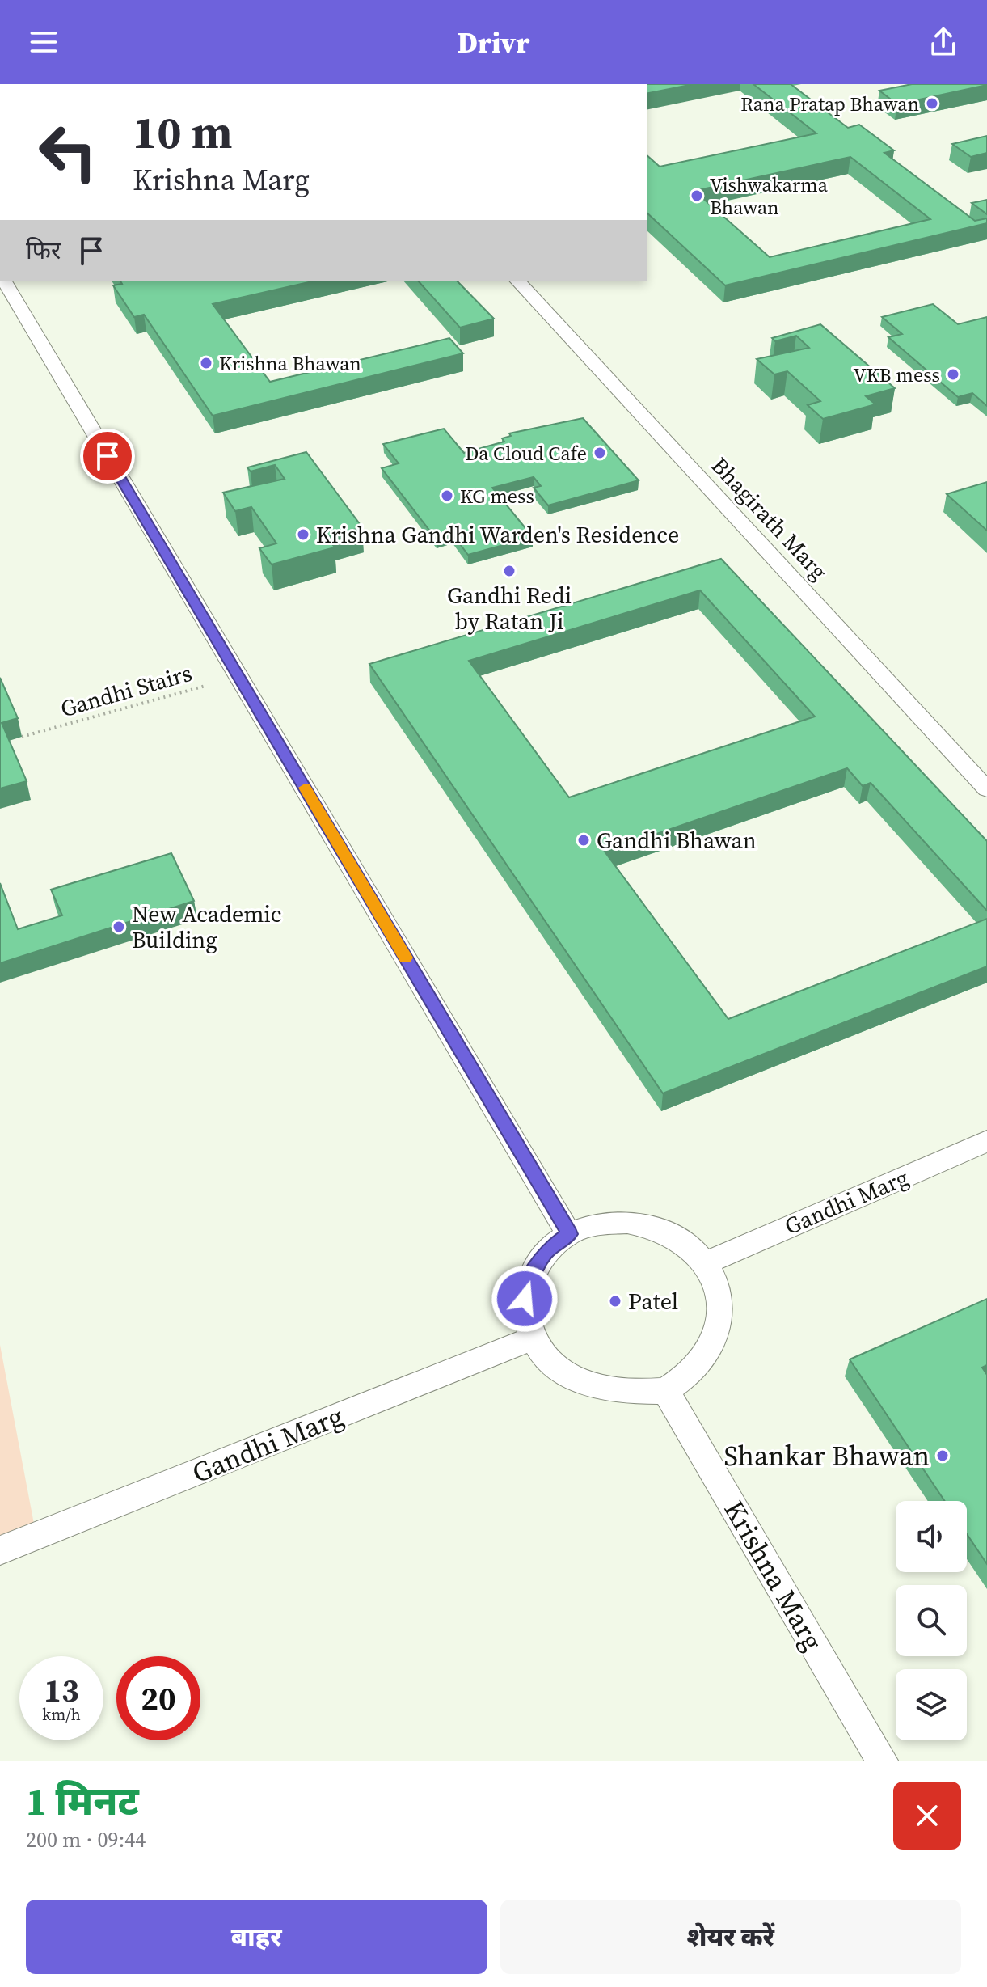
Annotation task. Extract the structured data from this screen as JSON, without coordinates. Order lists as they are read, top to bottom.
{
  "streets": {
    "lane": ["Bhagirath Marg", "Gandhi Marg", "Krishna Marg"],
    "path": ["Gandhi Stairs"]
  },
  "crossings": [
    ["Gandhi Marg", "Krishna Marg"]
  ],
  "places": [
    "Rana Pratap Bhawan",
    "Vishwakarma Bhawan",
    "Krishna Bhawan",
    "VKB mess",
    "Da Cloud Cafe",
    "KG mess",
    "Krishna Gandhi Warden's Residence",
    "Gandhi Redi by Ratan Ji",
    "Gandhi Bhawan",
    "New Academic Building",
    "Patel",
    "Shankar Bhawan"
  ],
  "page": {
    "header": "Drivr",
    "turn": ["10 m", "Krishna Marg"],
    "then": "फिर",
    "speed": "13 km/h",
    "limit": "20",
    "heading": ["1 मिनट", "200 m · 09:44"],
    "buttons": ["बाहर", "शेयर करें"]
  }
}
